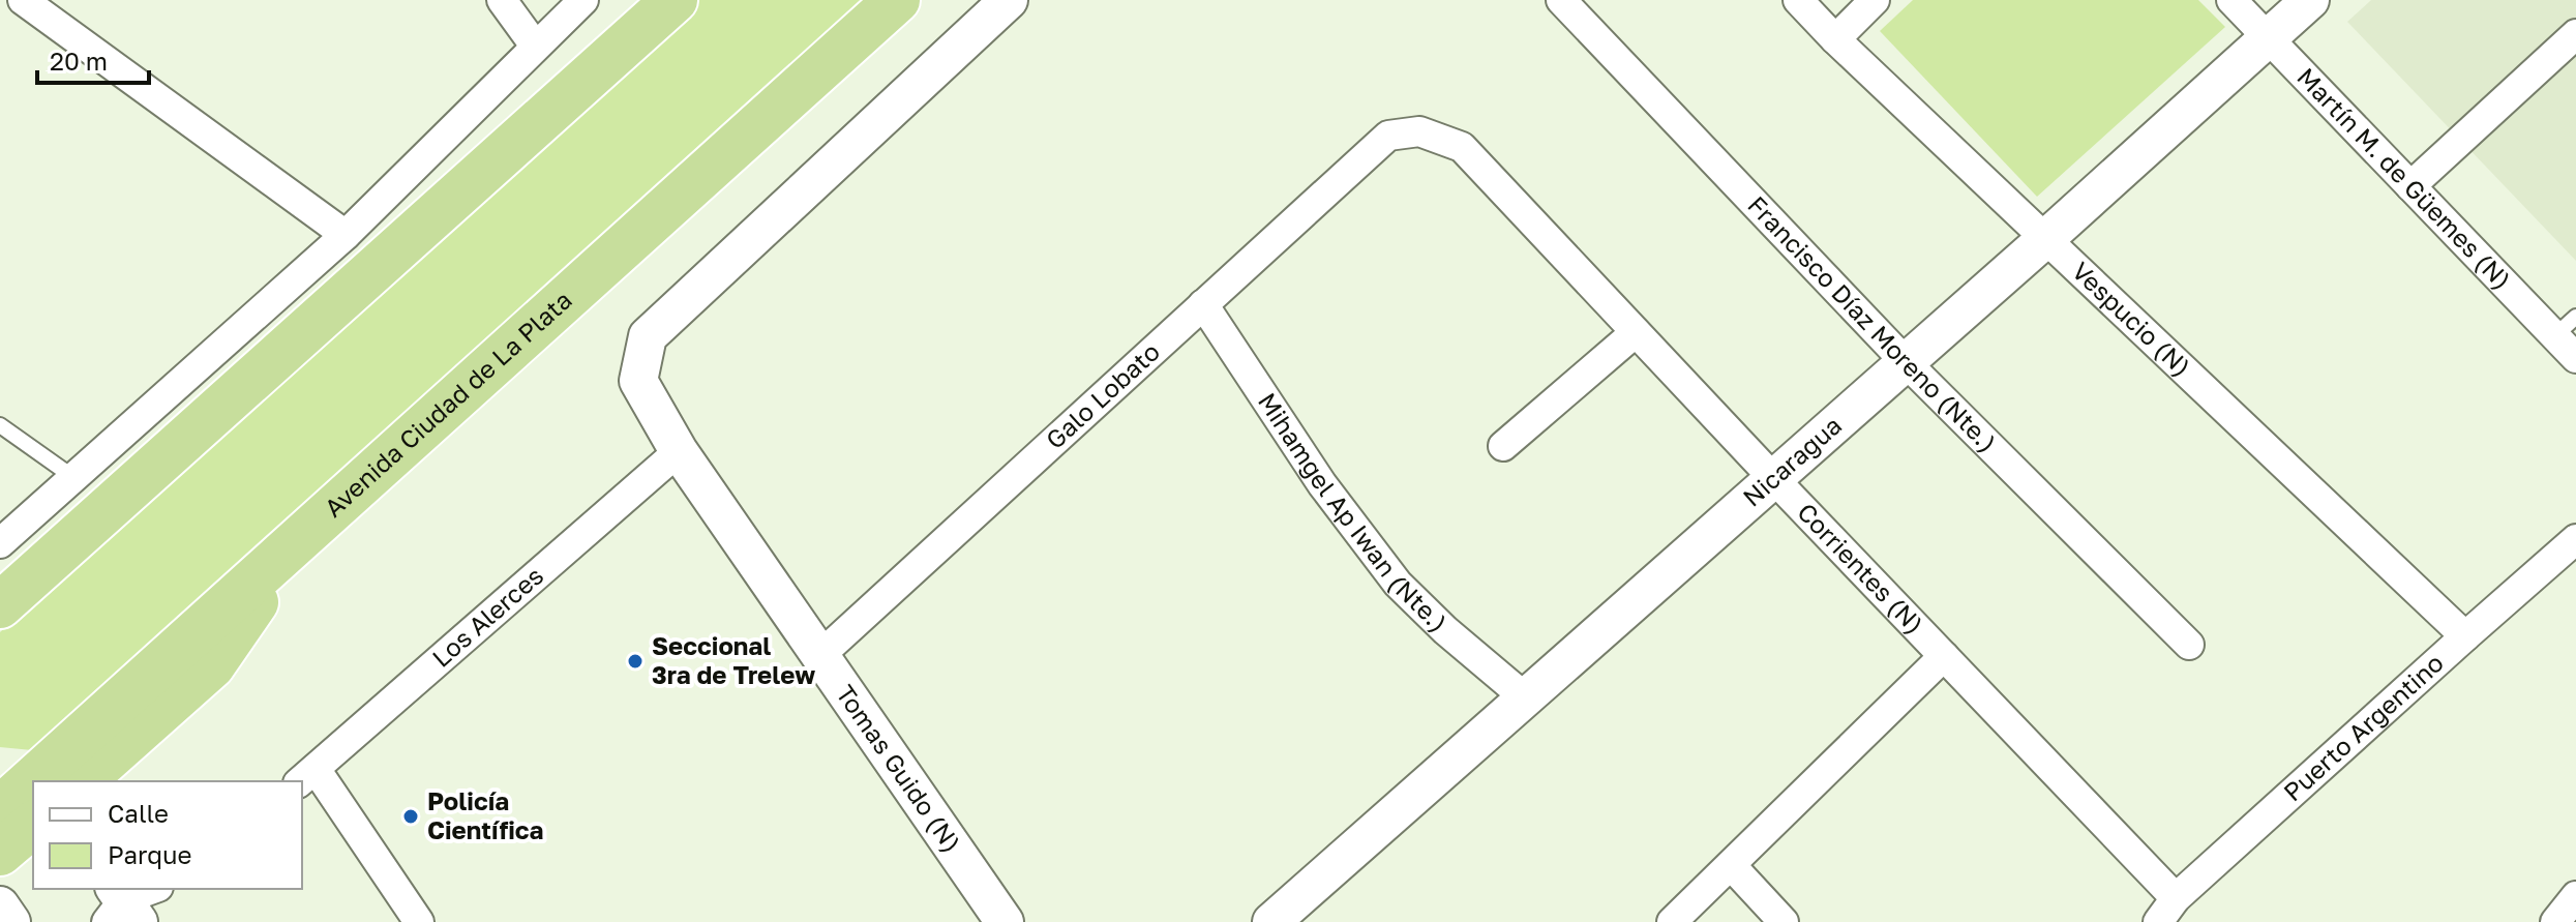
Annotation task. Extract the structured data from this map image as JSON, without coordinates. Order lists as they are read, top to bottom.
{
  "streets": {
    "highway": ["Avenida Ciudad de La Plata"],
    "street": [
      "Martín M. de Güemes (N)",
      "Vespucio (N)",
      "Francisco Díaz Moreno (Nte.)",
      "Galo Lobato",
      "Nicaragua",
      "Mihamgel Ap Iwan (Nte.)",
      "Corrientes (N)",
      "Los Alerces",
      "Puerto Argentino",
      "Tomas Guido (N)"
    ]
  },
  "crossings": [
    ["Martín M. de Güemes (N)", "Nicaragua"],
    ["Vespucio (N)", "Nicaragua"],
    ["Vespucio (N)", "Puerto Argentino"],
    ["Francisco Díaz Moreno (Nte.)", "Nicaragua"],
    ["Galo Lobato", "Mihamgel Ap Iwan (Nte.)"],
    ["Galo Lobato", "Corrientes (N)"],
    ["Galo Lobato", "Tomas Guido (N)"],
    ["Nicaragua", "Mihamgel Ap Iwan (Nte.)"],
    ["Nicaragua", "Corrientes (N)"],
    ["Corrientes (N)", "Puerto Argentino"],
    ["Los Alerces", "Tomas Guido (N)"]
  ],
  "places": ["Seccional 3ra de Trelew", "Policía Científica"],
  "legend": ["Calle", "Parque"],
  "scale_bar": "20 m"
}
